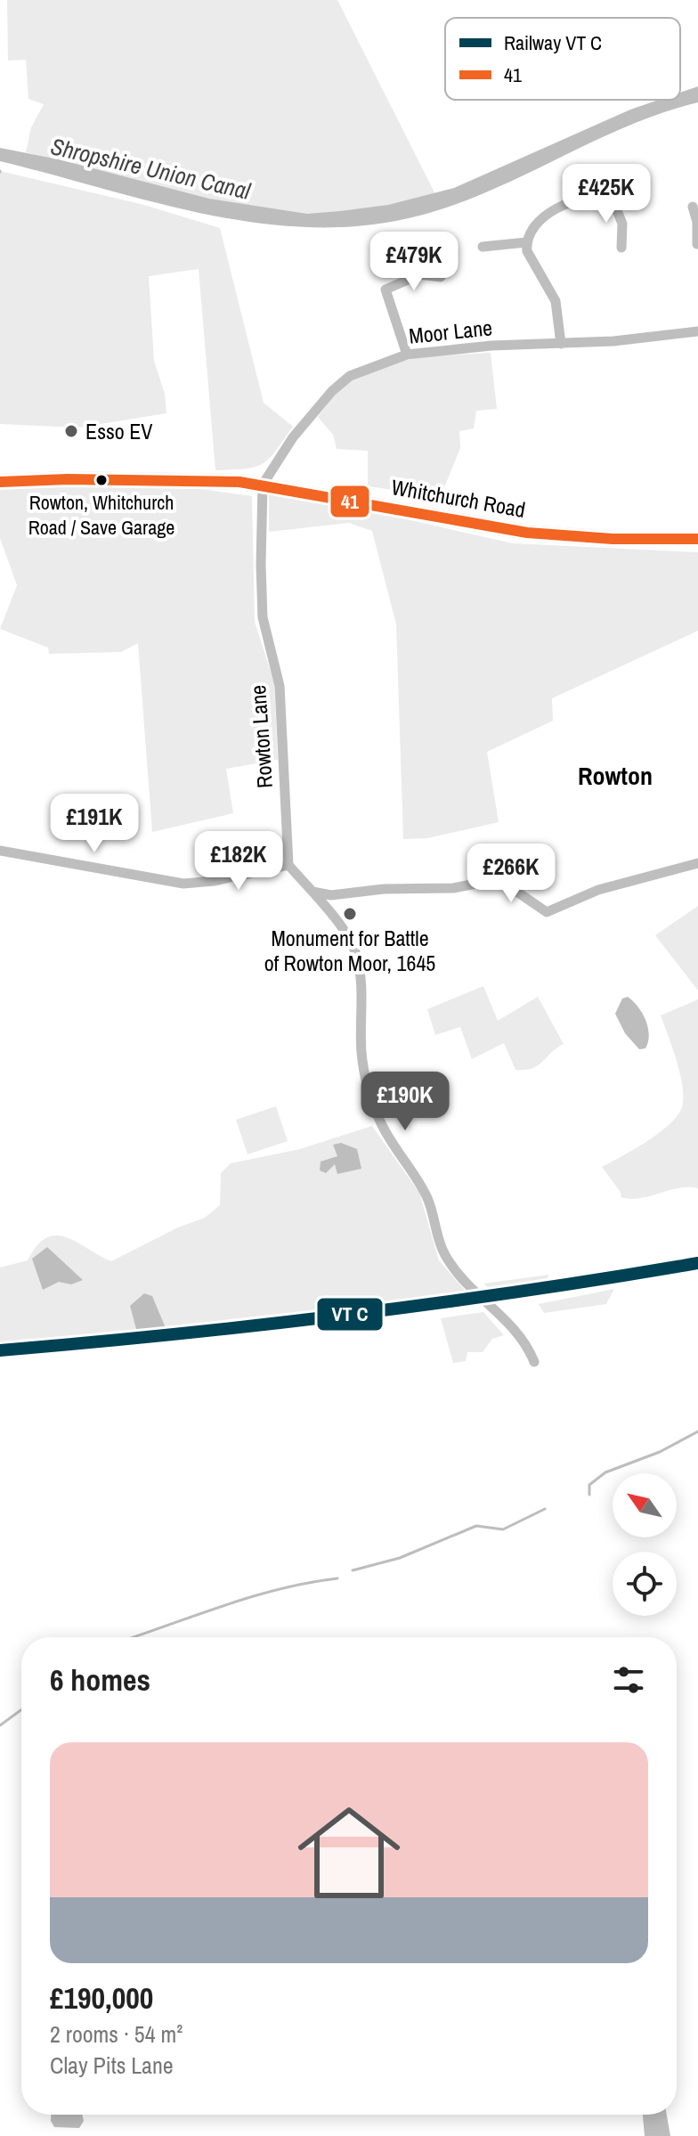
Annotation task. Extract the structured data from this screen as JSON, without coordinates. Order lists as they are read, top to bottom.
{
  "streets": {
    "highway": ["Whitchurch Road"],
    "street": ["Moor Lane", "Rowton Lane"]
  },
  "crossings": [
    ["Moor Lane", "Whitchurch Road"],
    ["Moor Lane", "Rowton Lane"],
    ["Whitchurch Road", "Rowton Lane"]
  ],
  "districts": ["Rowton"],
  "water": ["Shropshire Union Canal"],
  "places": ["Esso EV", "Rowton, Whitchurch Road / Save Garage", "Monument for Battle of Rowton Moor, 1645"],
  "lines": ["transit line 41"],
  "legend": ["Railway VT C", "41"],
  "north": "top left",
  "page": {
    "price": [
      "£425K",
      "£479K",
      "£191K",
      "£182K",
      "£266K",
      "£190K"
    ],
    "heading": "6 homes",
    "list": [
      {
        "name": "£190,000",
        "note": "2 rooms · 54 m² · Clay Pits Lane"
      }
    ]
  }
}
